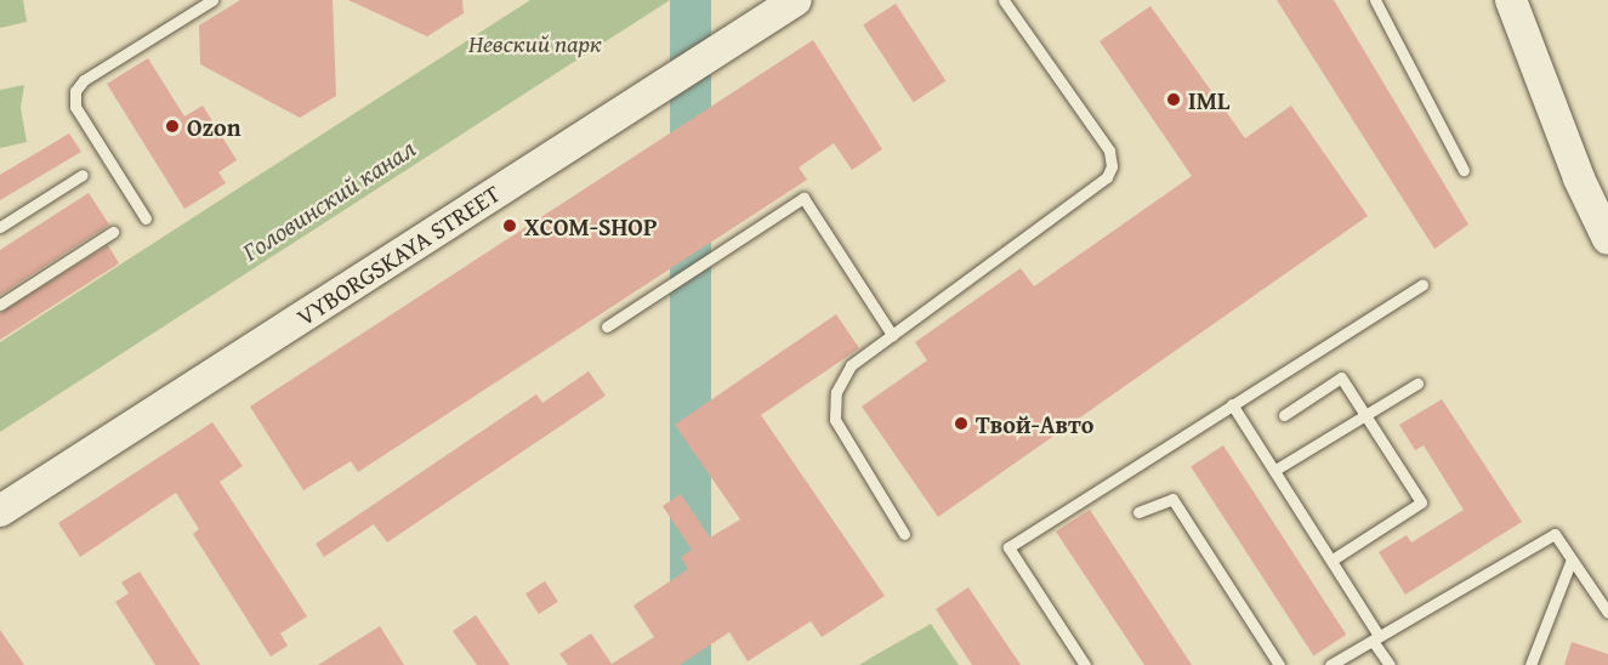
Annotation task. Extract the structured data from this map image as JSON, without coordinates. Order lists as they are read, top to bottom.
{
  "streets": {
    "street": ["VYBORGSKAYA STREET"]
  },
  "water": ["Головинский канал"],
  "parks": ["Невский парк"],
  "places": [
    "IML",
    "Ozon",
    "XCOM-SHOP",
    "Твой-Авто"
  ]
}
